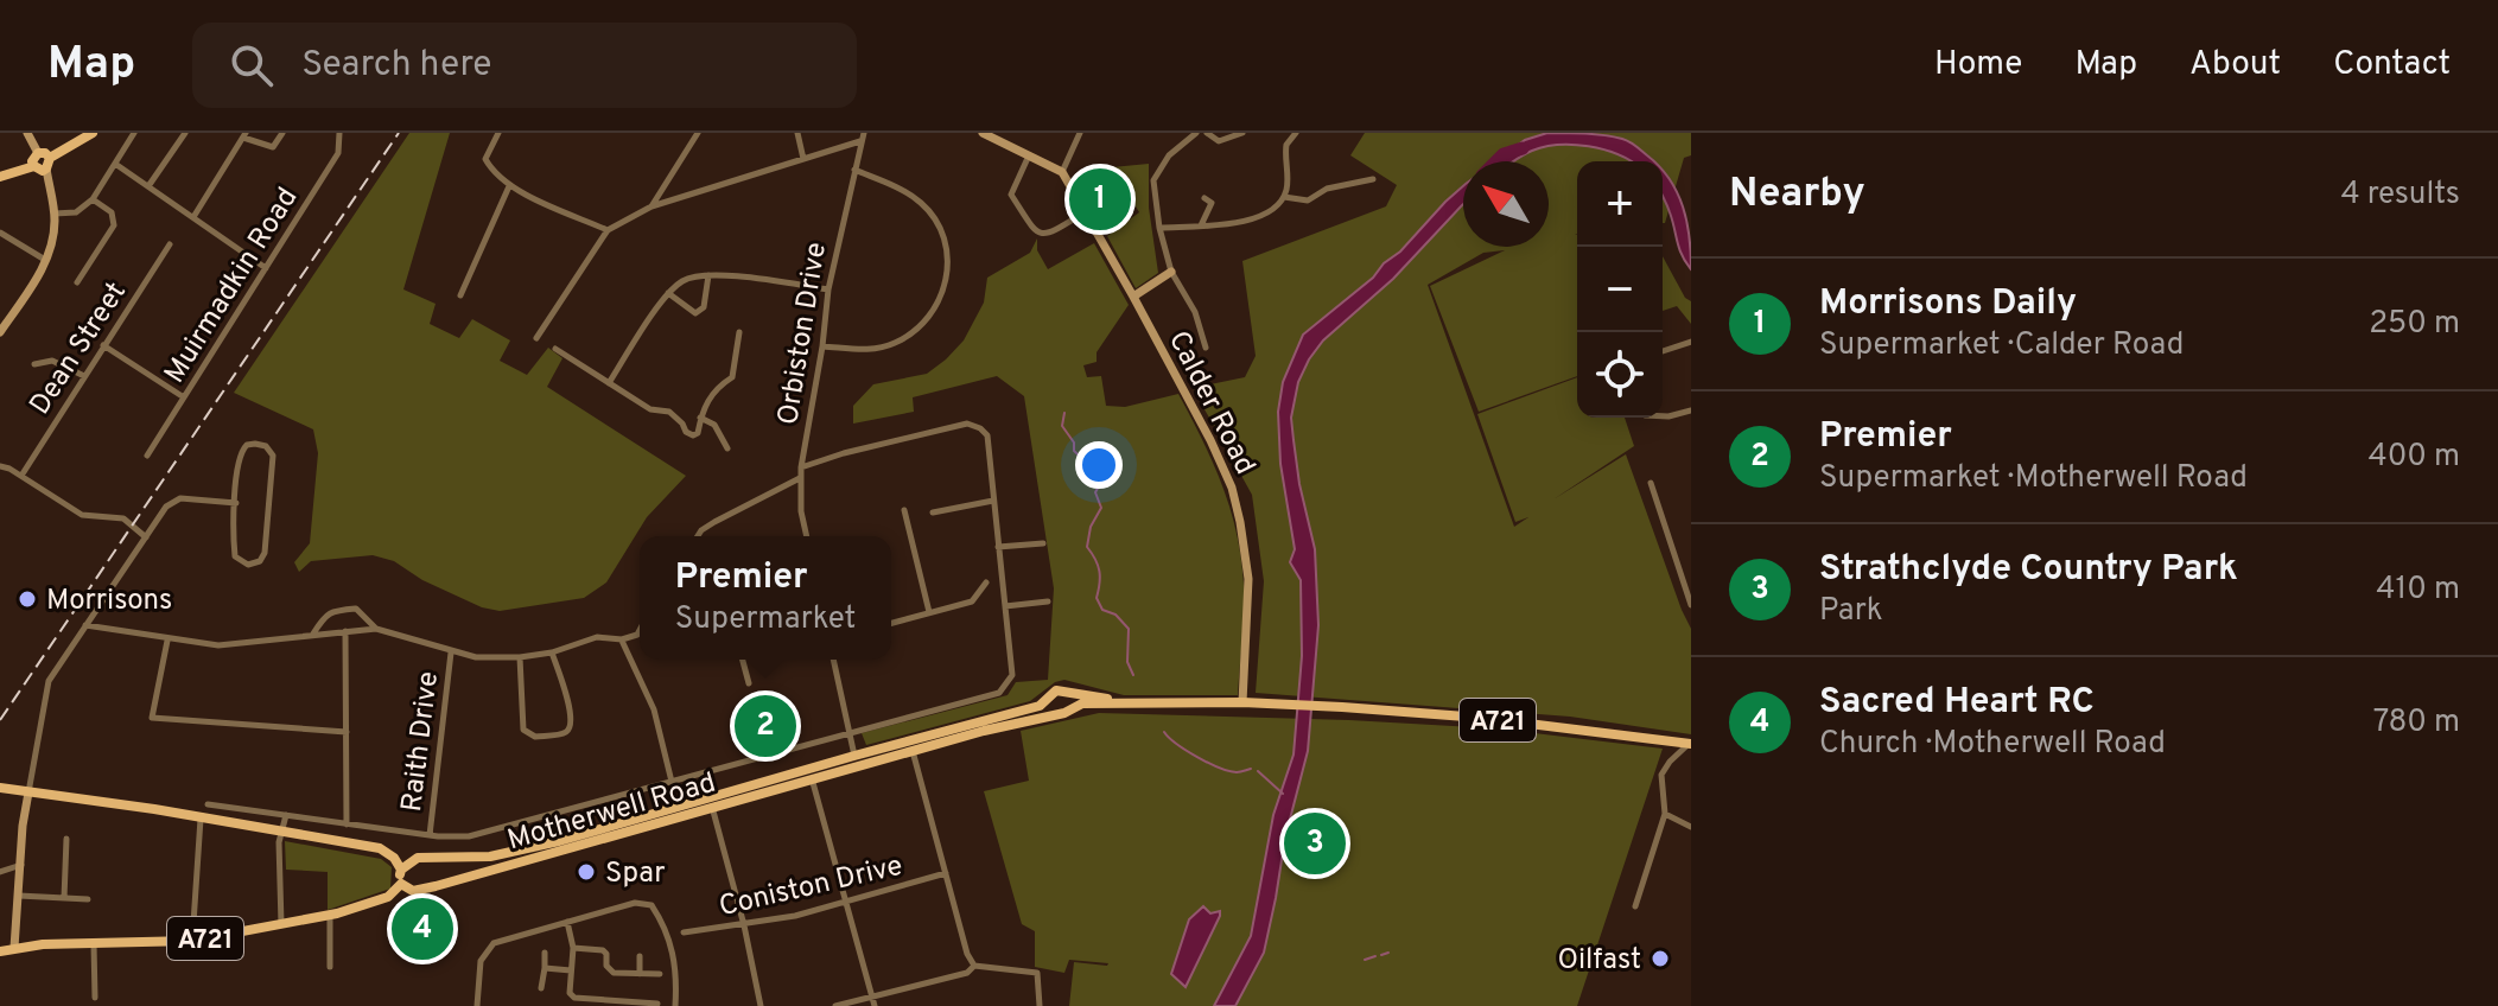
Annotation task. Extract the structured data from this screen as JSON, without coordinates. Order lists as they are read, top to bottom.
{
  "streets": {
    "main road": ["A721", "Motherwell Road"],
    "street": [
      "Muirmadkin Road",
      "Orbiston Drive",
      "Dean Street",
      "Calder Road",
      "Raith Drive",
      "Coniston Drive"
    ]
  },
  "crossings": [
    ["Orbiston Drive", "Motherwell Road"],
    ["Calder Road", "A721"],
    ["A721", "Motherwell Road"],
    ["Raith Drive", "Motherwell Road"]
  ],
  "places": ["Morrisons", "Spar", "Oilfast"],
  "north": "top left",
  "page": {
    "header": "Map",
    "search": "Search here",
    "nav": [
      "Home",
      "Map",
      "About",
      "Contact"
    ],
    "heading": ["Nearby", "4 results"],
    "map_buttons": ["+", "−"],
    "pins": [
      "1",
      "2",
      "3",
      "4"
    ],
    "list": [
      {
        "mark": "1",
        "name": "Morrisons Daily",
        "note": "Supermarket · Calder Road",
        "value": "250 m"
      },
      {
        "mark": "2",
        "name": "Premier",
        "note": "Supermarket · Motherwell Road",
        "value": "400 m"
      },
      {
        "mark": "3",
        "name": "Strathclyde Country Park",
        "note": "Park",
        "value": "410 m"
      },
      {
        "mark": "4",
        "name": "Sacred Heart RC",
        "note": "Church · Motherwell Road",
        "value": "780 m"
      }
    ],
    "popup": ["Premier", "Supermarket"]
  }
}
